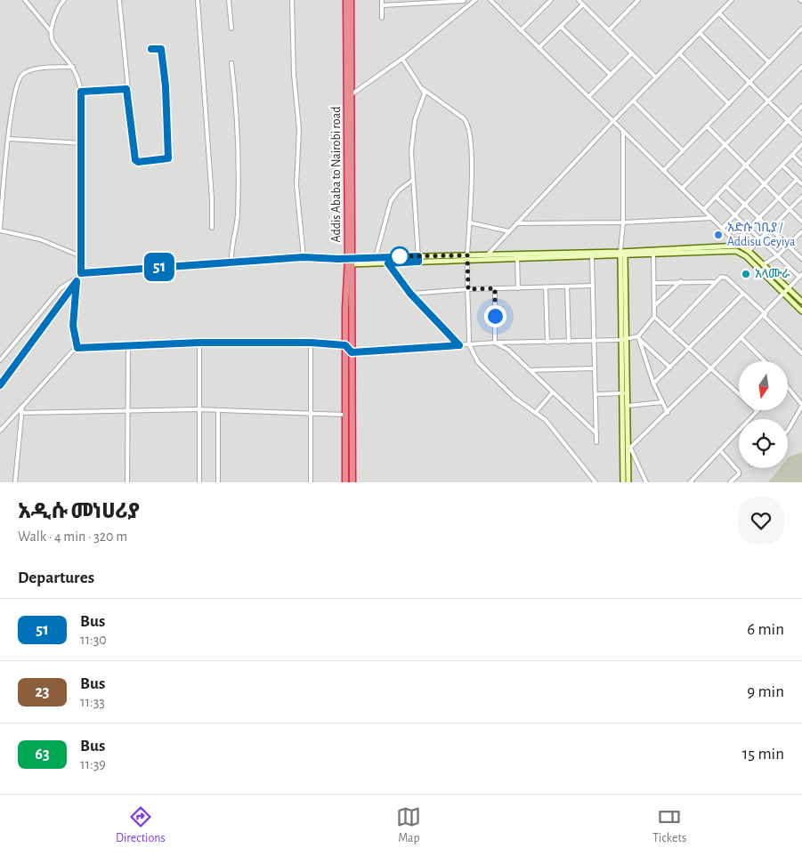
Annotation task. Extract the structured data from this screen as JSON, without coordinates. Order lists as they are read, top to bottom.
{
  "streets": {
    "highway": ["Addis Ababa to Nairobi road"]
  },
  "places": ["አድሱ ገቢያ / Addisu Geyiya", "አላሙራ"],
  "lines": ["bus line 51"],
  "north": "bottom",
  "page": {
    "on_map": "51",
    "heading": [
      ["አዲሱ መነሀሪያ", "Walk · 4 min · 320 m"],
      "Departures"
    ],
    "list": [
      {
        "mark": "51",
        "name": "Bus",
        "note": "11:30",
        "value": "6 min"
      },
      {
        "mark": "23",
        "name": "Bus",
        "note": "11:33",
        "value": "9 min"
      },
      {
        "mark": "63",
        "name": "Bus",
        "note": "11:39",
        "value": "15 min"
      }
    ],
    "tabs": ["Directions", "Map", "Tickets"]
  }
}
